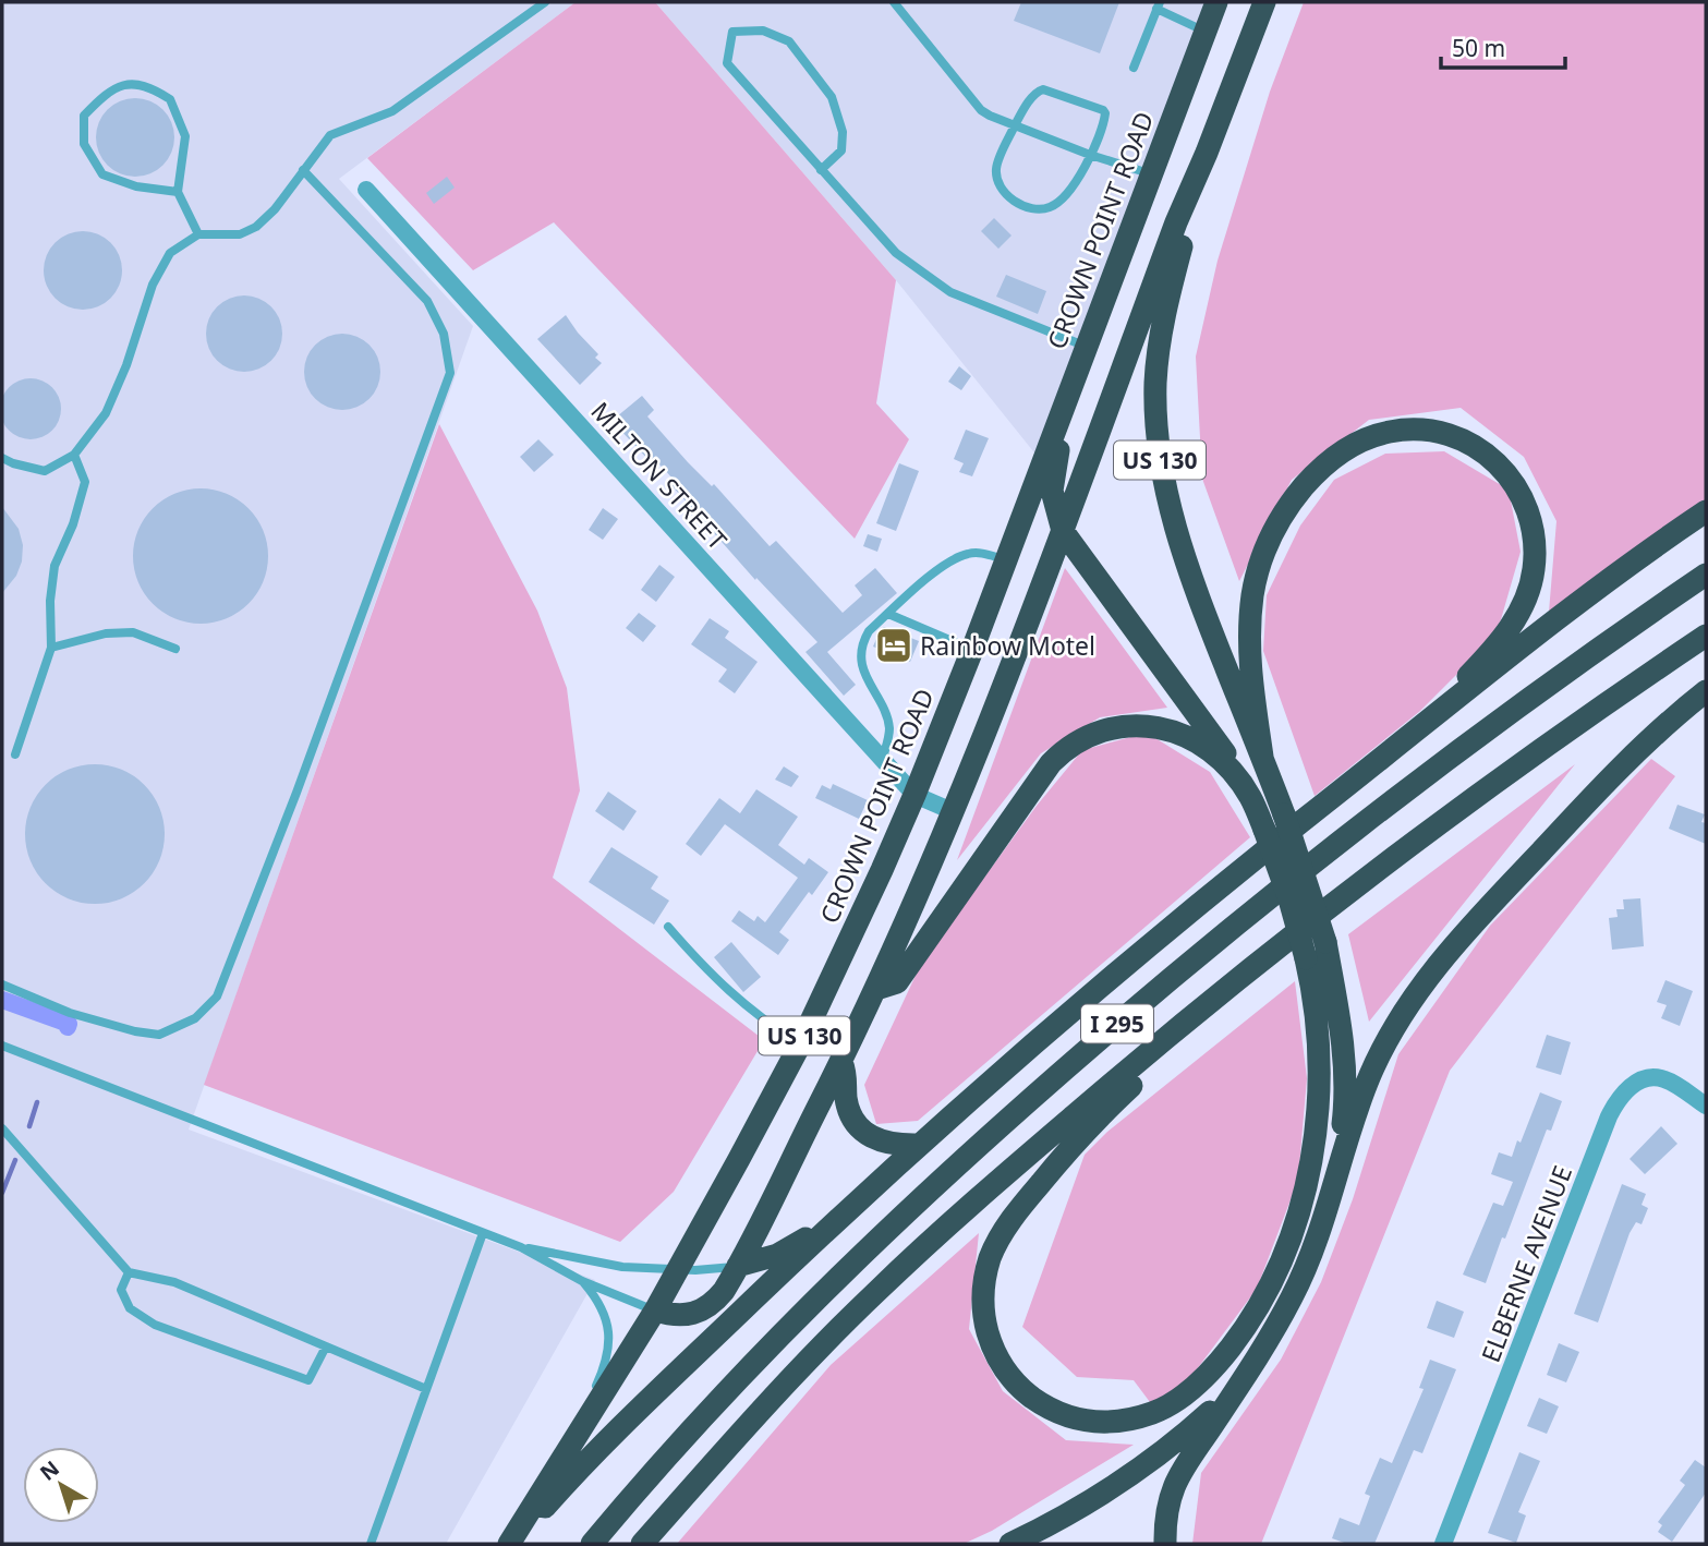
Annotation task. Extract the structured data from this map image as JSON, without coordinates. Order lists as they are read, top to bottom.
{
  "streets": {
    "highway": ["CROWN POINT ROAD", "US 130", "I 295"],
    "street": ["MILTON STREET", "ELBERNE AVENUE"]
  },
  "crossings": [
    ["CROWN POINT ROAD", "US 130"],
    ["CROWN POINT ROAD", "MILTON STREET"]
  ],
  "places": {
    "hotel": ["Rainbow Motel"]
  },
  "scale_bar": "50 m",
  "north": "top left"
}
